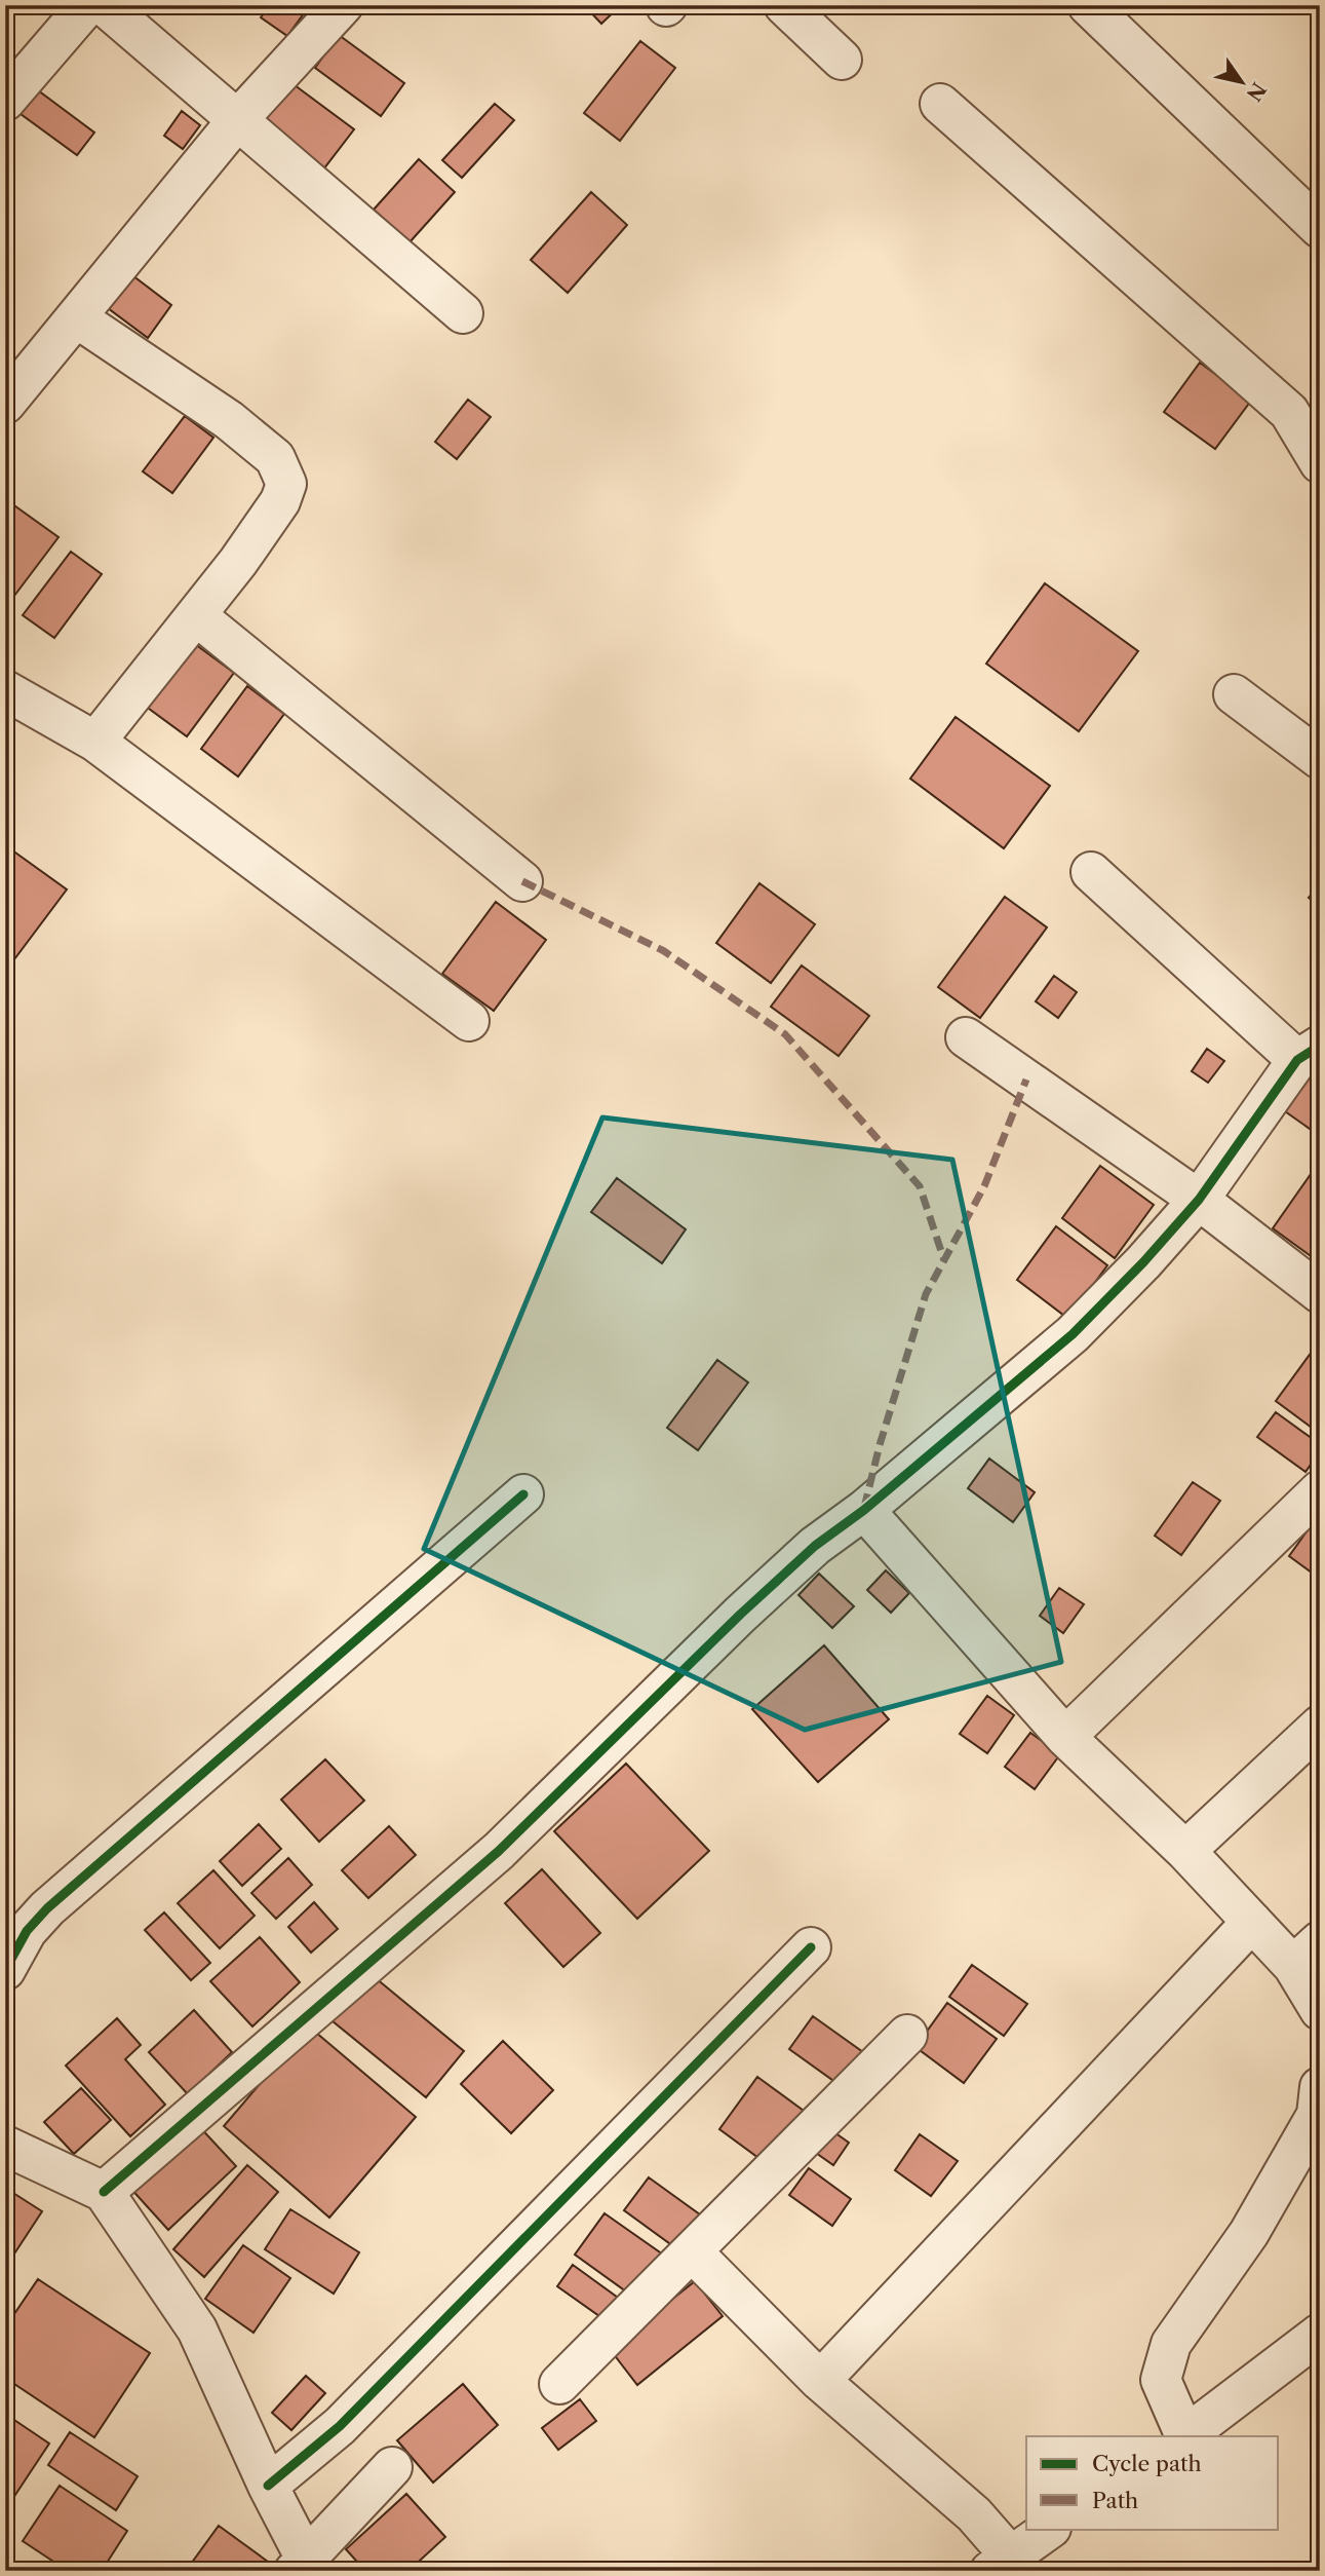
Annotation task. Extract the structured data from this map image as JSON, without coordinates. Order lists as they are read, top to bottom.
{
  "legend": ["Cycle path", "Path"],
  "north": "bottom right"
}
